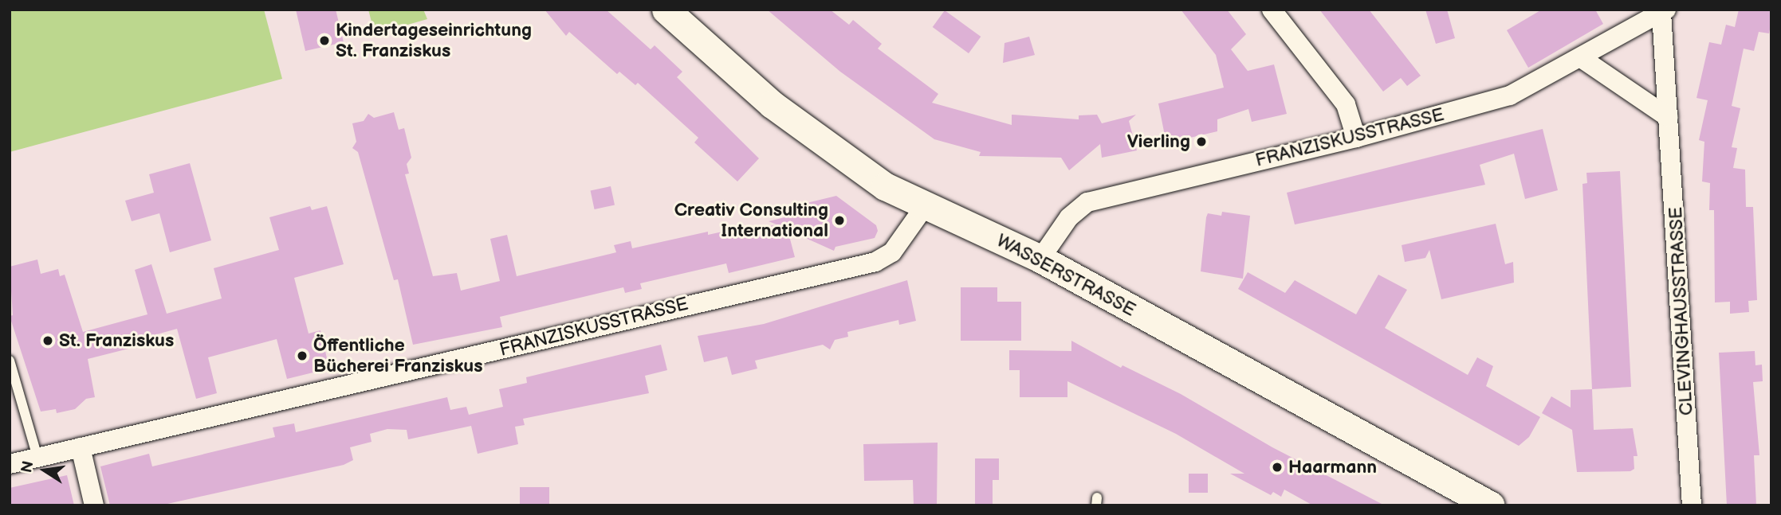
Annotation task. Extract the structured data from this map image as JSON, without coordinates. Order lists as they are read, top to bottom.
{
  "streets": {
    "main road": ["WASSERSTRASSE"],
    "street": ["FRANZISKUSSTRASSE", "CLEVINGHAUSSTRASSE"]
  },
  "crossings": [
    ["FRANZISKUSSTRASSE", "WASSERSTRASSE"],
    ["FRANZISKUSSTRASSE", "CLEVINGHAUSSTRASSE"]
  ],
  "places": [
    "Kindertageseinrichtung St. Franziskus",
    "Vierling",
    "Creativ Consulting International",
    "St. Franziskus",
    "Öffentliche Bücherei Franziskus",
    "Haarmann"
  ],
  "north": "left"
}
